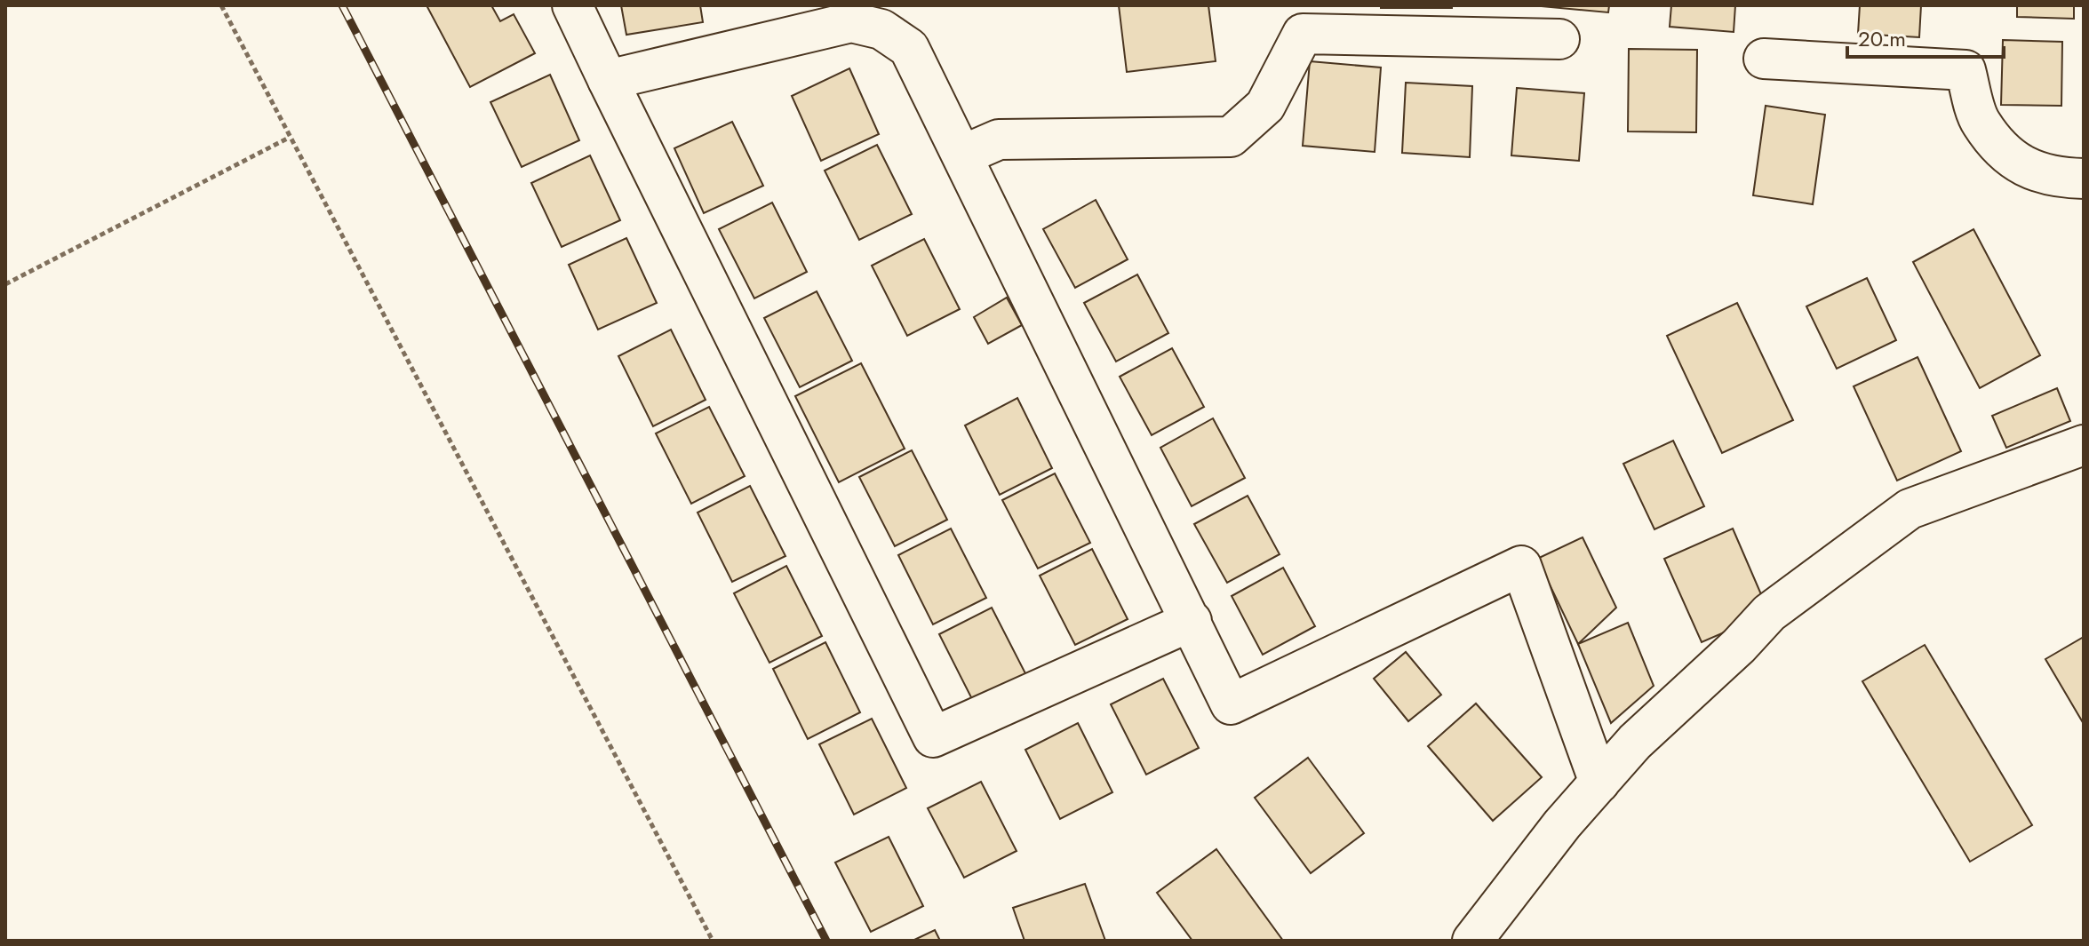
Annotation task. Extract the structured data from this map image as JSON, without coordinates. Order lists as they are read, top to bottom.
{
  "scale_bar": "20 m"
}
